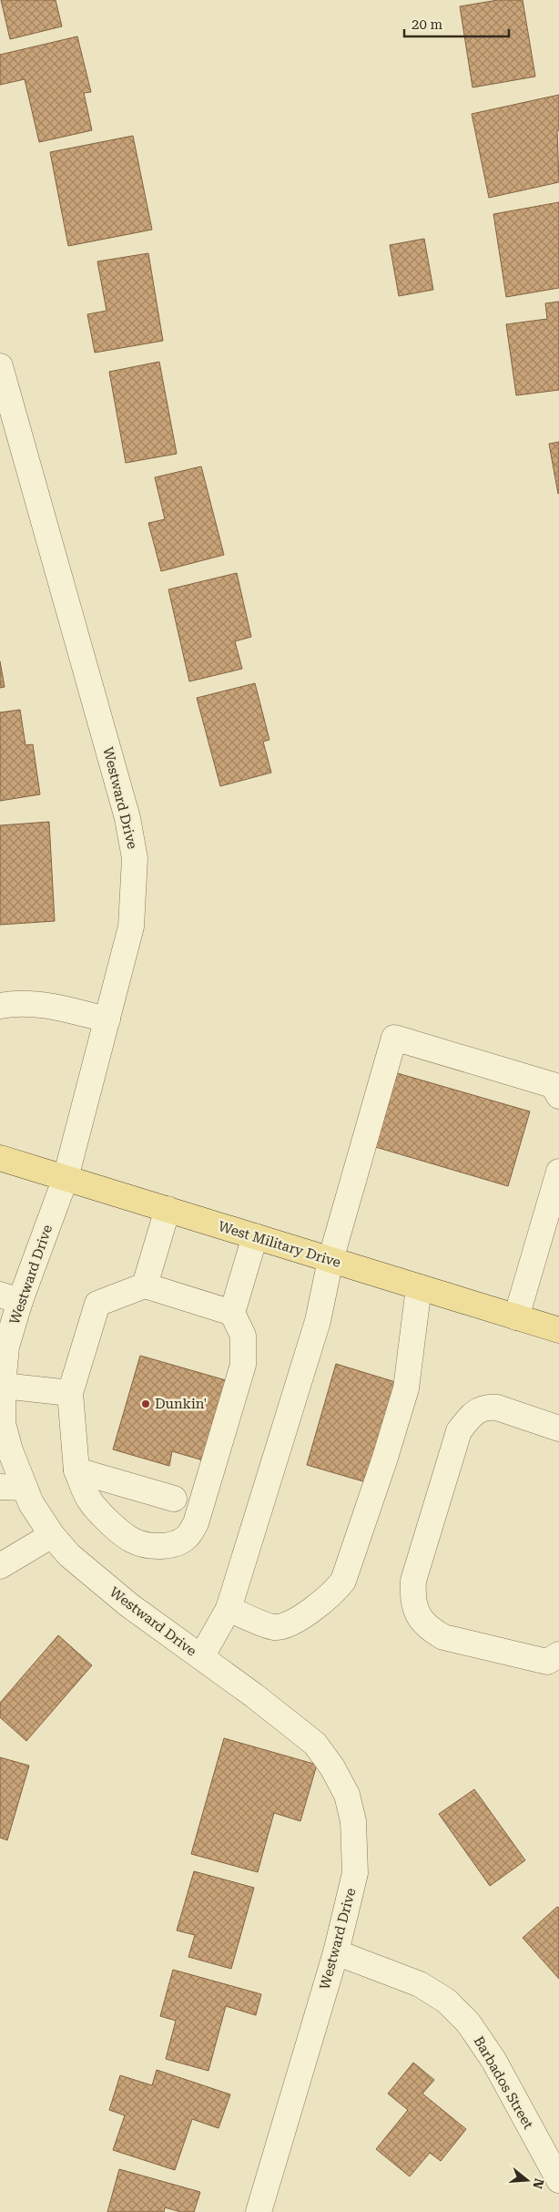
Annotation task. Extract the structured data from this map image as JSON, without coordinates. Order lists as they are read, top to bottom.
{
  "streets": {
    "main road": ["West Military Drive"],
    "street": ["Westward Drive", "Barbados Street"]
  },
  "crossings": [
    ["Westward Drive", "West Military Drive"],
    ["Westward Drive", "Barbados Street"]
  ],
  "places": ["Dunkin'"],
  "scale_bar": "20 m",
  "north": "right"
}
